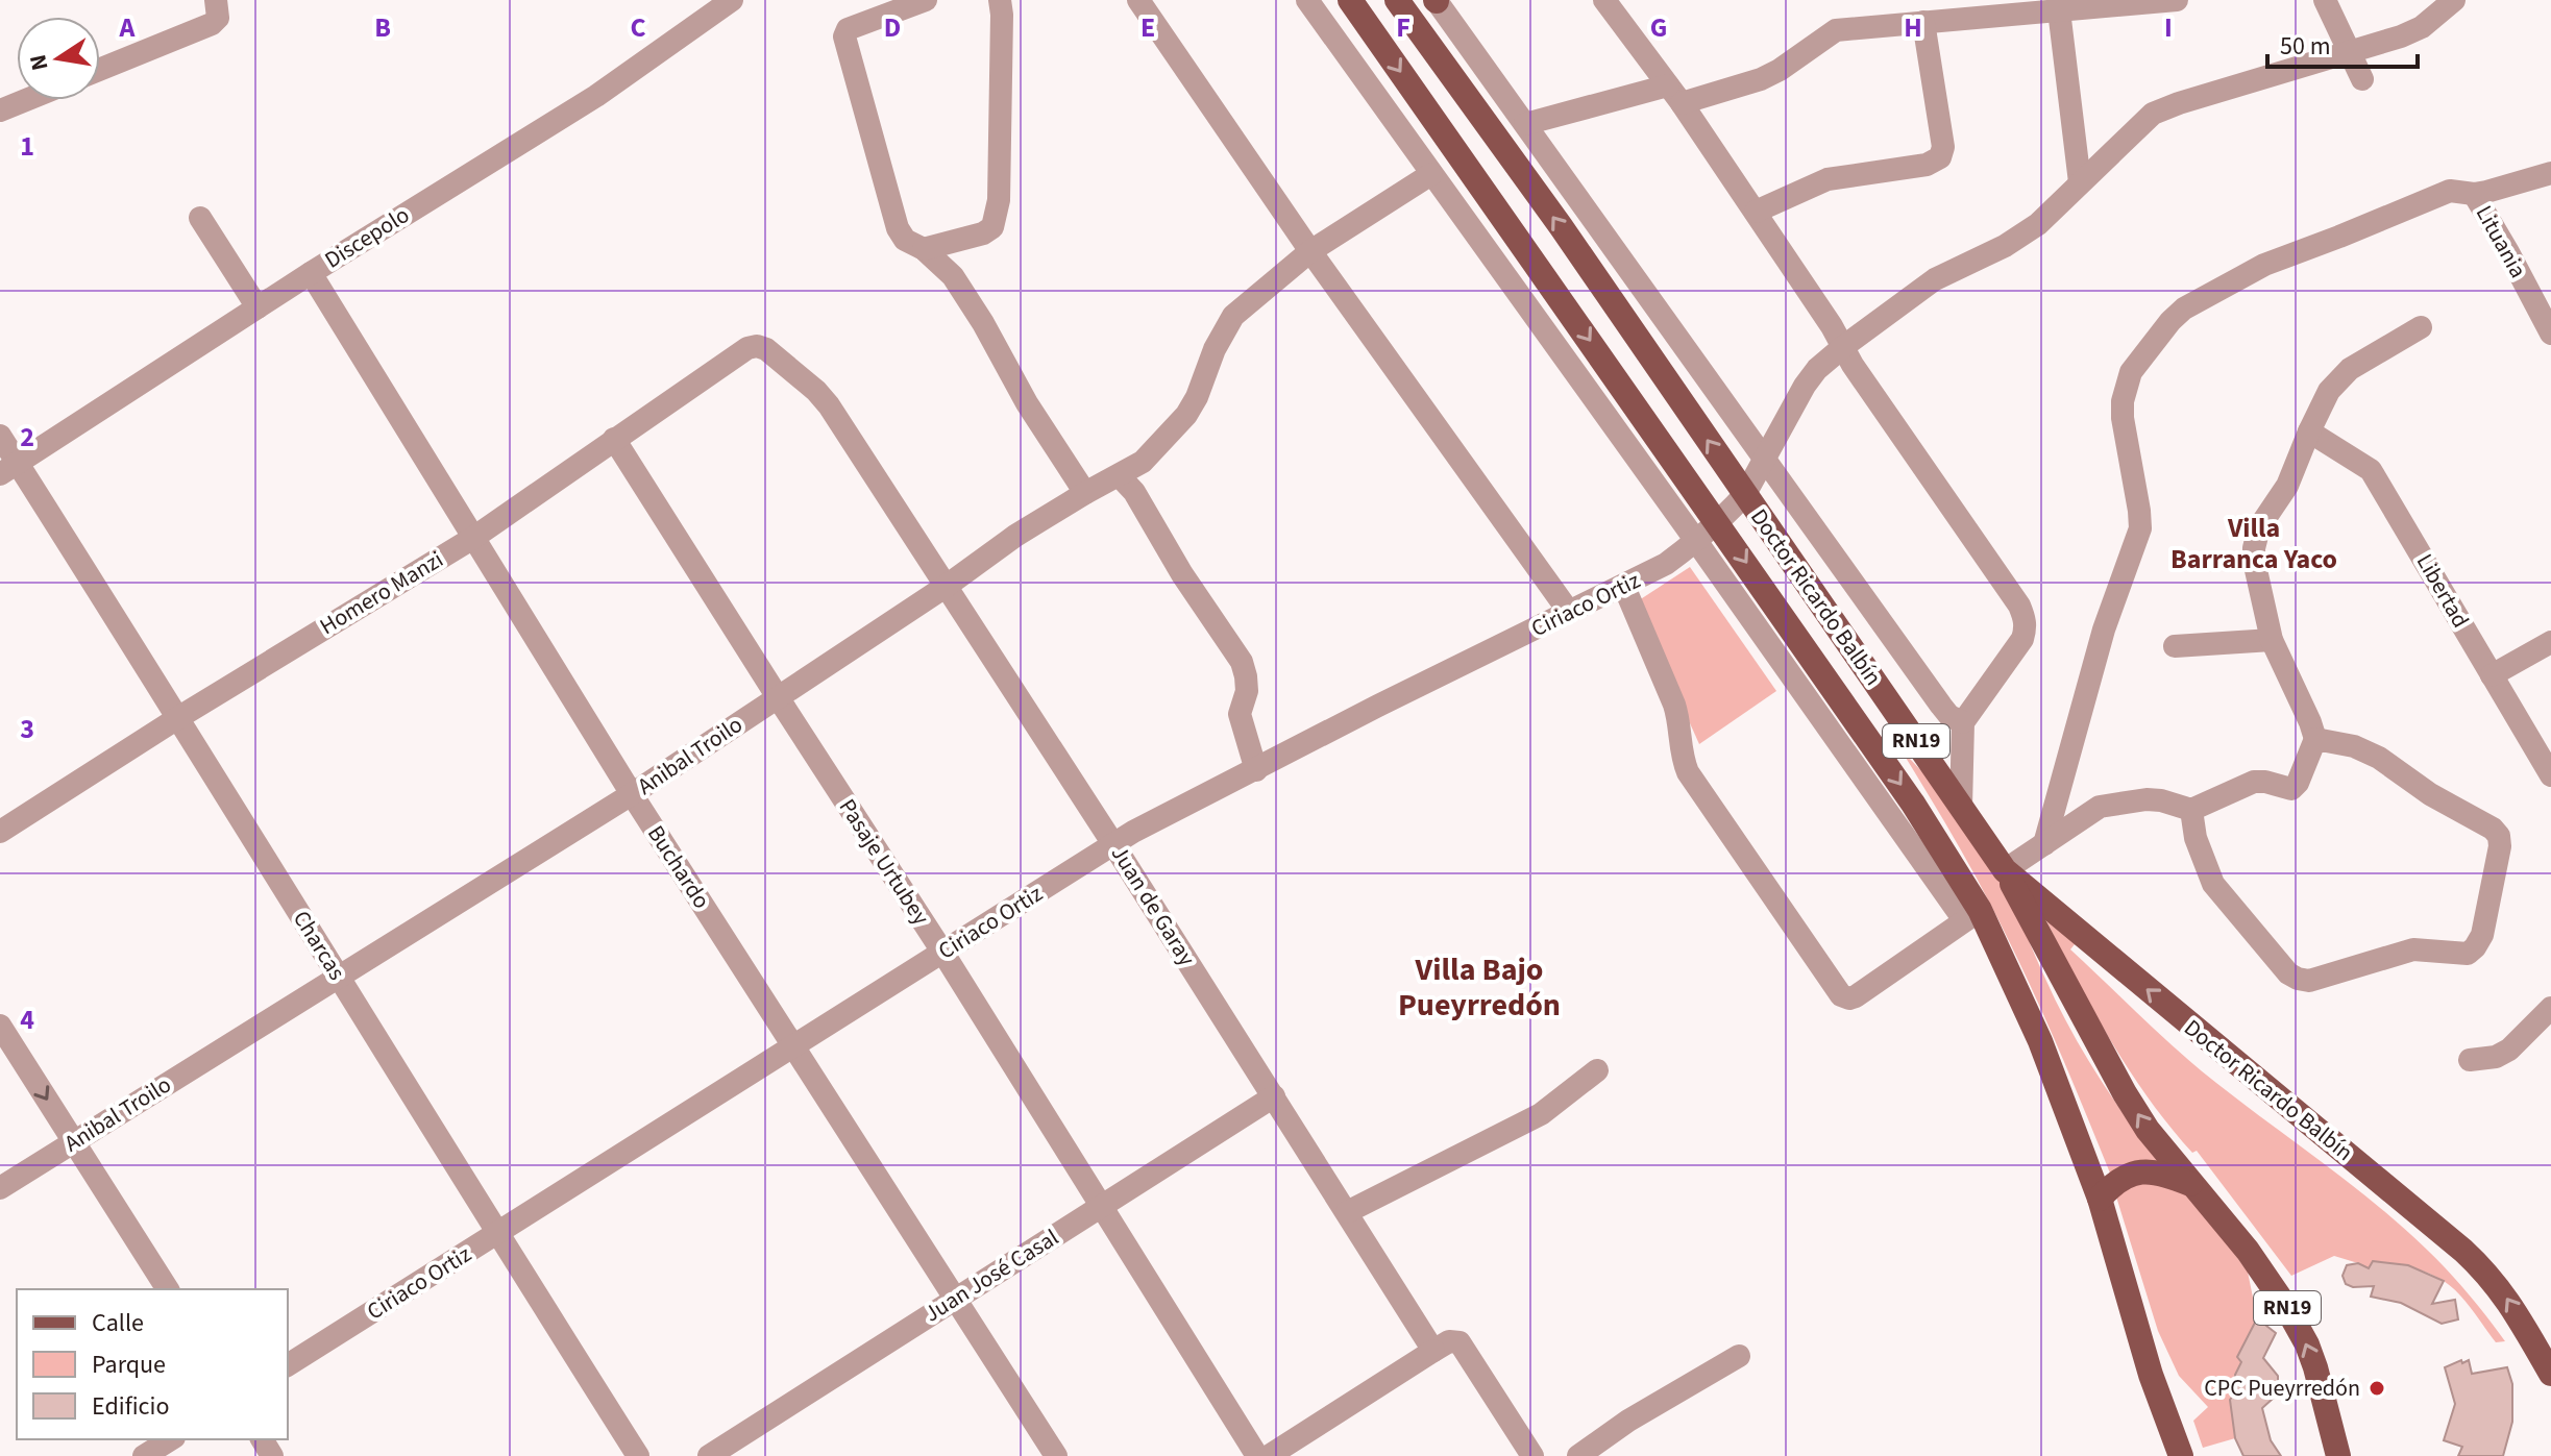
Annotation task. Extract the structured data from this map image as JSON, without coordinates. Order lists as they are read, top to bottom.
{
  "streets": {
    "main road": ["Doctor Ricardo Balbín", "RN19"],
    "street": [
      "Discepolo",
      "Lituania",
      "Libertad",
      "Homero Manzi",
      "Ciriaco Ortiz",
      "Anibal Troilo",
      "Pasaje Urtubey",
      "Buchardo",
      "Juan de Garay",
      "Charcas",
      "Juan José Casal"
    ]
  },
  "crossings": [
    ["Discepolo", "Buchardo"],
    ["Discepolo", "Charcas"],
    ["Homero Manzi", "Pasaje Urtubey"],
    ["Homero Manzi", "Buchardo"],
    ["Homero Manzi", "Juan de Garay"],
    ["Homero Manzi", "Charcas"],
    ["Doctor Ricardo Balbín", "Ciriaco Ortiz"],
    ["Doctor Ricardo Balbín", "RN19"],
    ["Ciriaco Ortiz", "Pasaje Urtubey"],
    ["Ciriaco Ortiz", "Buchardo"],
    ["Ciriaco Ortiz", "Juan de Garay"],
    ["Ciriaco Ortiz", "Charcas"],
    ["Anibal Troilo", "Pasaje Urtubey"],
    ["Anibal Troilo", "Buchardo"],
    ["Anibal Troilo", "Juan de Garay"],
    ["Anibal Troilo", "Charcas"],
    ["Pasaje Urtubey", "Juan José Casal"],
    ["Buchardo", "Juan José Casal"],
    ["Juan de Garay", "Juan José Casal"]
  ],
  "districts": ["Villa Barranca Yaco", "Villa Bajo Pueyrredón"],
  "places": ["CPC Pueyrredón"],
  "legend": ["Calle", "Parque", "Edificio"],
  "scale_bar": "50 m",
  "north": "left",
  "grid": {
    "columns": [
      "A",
      "B",
      "C",
      "D",
      "E",
      "F",
      "G",
      "H",
      "I"
    ],
    "rows": [
      "1",
      "2",
      "3",
      "4"
    ]
  }
}
